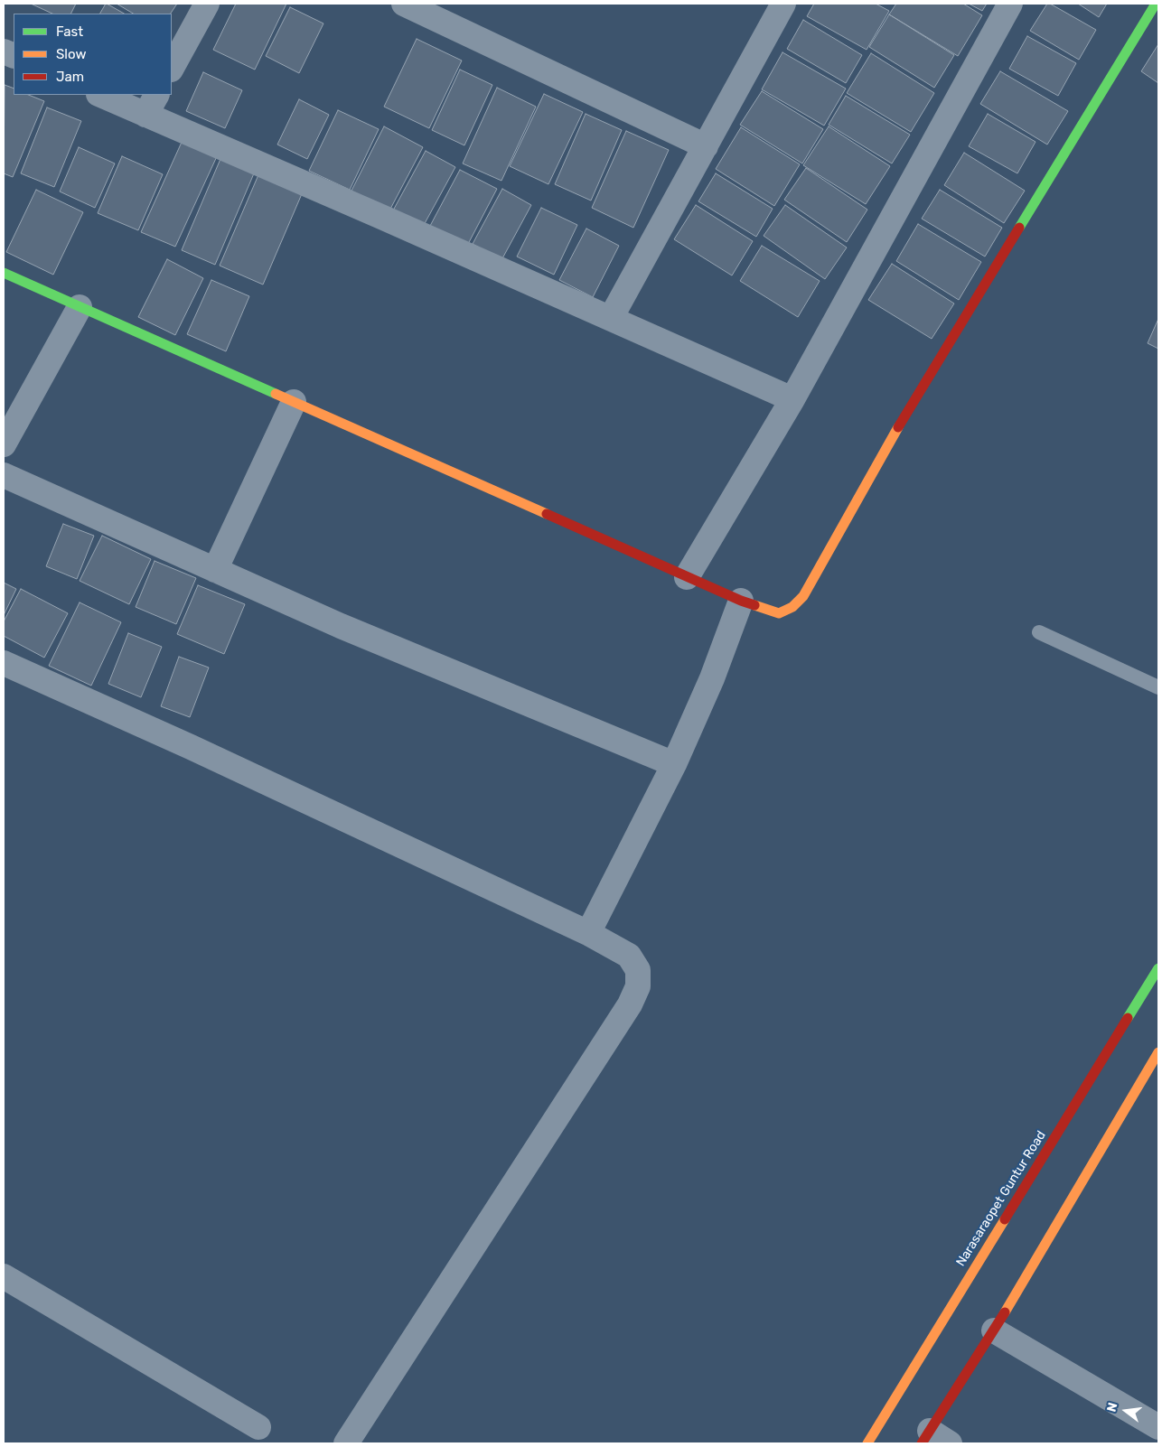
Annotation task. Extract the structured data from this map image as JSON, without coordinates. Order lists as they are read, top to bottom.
{
  "streets": {
    "main road": ["Narasaraopet Guntur Road"]
  },
  "legend": ["Fast", "Slow", "Jam"],
  "north": "left"
}
